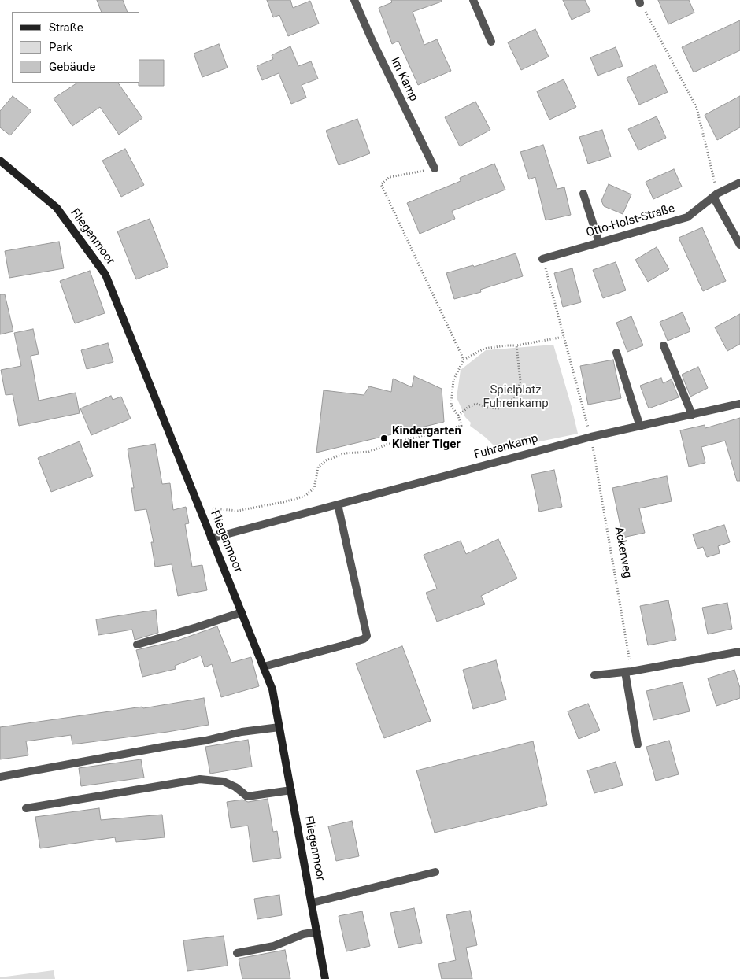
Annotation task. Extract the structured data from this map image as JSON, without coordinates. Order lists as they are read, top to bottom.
{
  "streets": {
    "street": [
      "Im Kamp",
      "Otto-Holst-Straße",
      "Fliegenmoor",
      "Fuhrenkamp"
    ],
    "path": ["Ackerweg"]
  },
  "crossings": [
    ["Otto-Holst-Straße", "Ackerweg"],
    ["Fliegenmoor", "Fuhrenkamp"],
    ["Fuhrenkamp", "Ackerweg"]
  ],
  "parks": ["Spielplatz Fuhrenkamp"],
  "places": ["Kindergarten Kleiner Tiger"],
  "legend": ["Straße", "Park", "Gebäude"]
}
